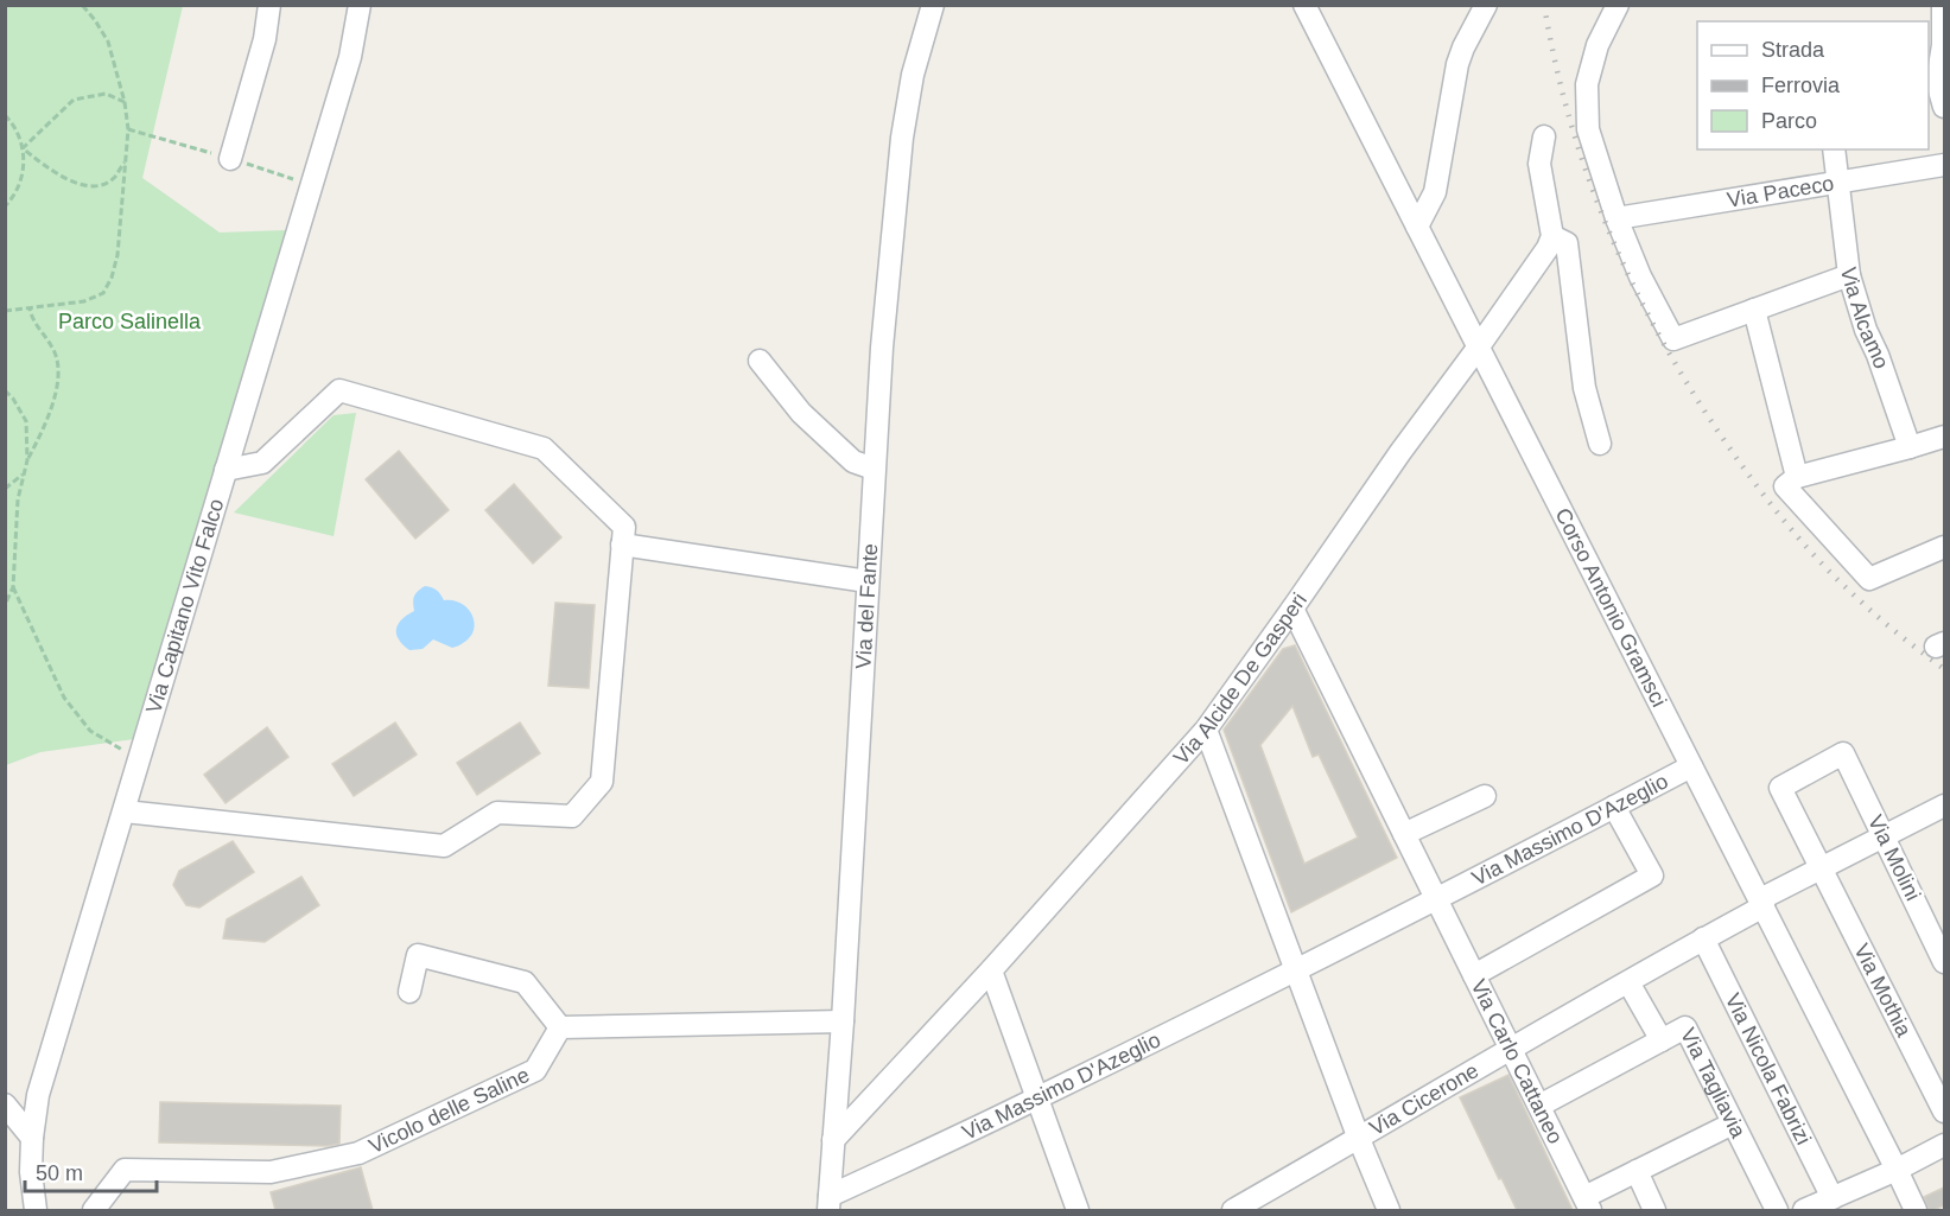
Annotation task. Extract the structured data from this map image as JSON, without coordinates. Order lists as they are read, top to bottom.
{
  "streets": {
    "street": [
      "Via Paceco",
      "Via Alcamo",
      "Via Capitano Vito Falco",
      "Via del Fante",
      "Corso Antonio Gramsci",
      "Via Alcide De Gasperi",
      "Via Massimo D'Azeglio",
      "Via Molini",
      "Via Mothia",
      "Via Carlo Cattaneo",
      "Via Nicola Fabrizi",
      "Via Tagliavia",
      "Via Cicerone",
      "Vicolo delle Saline"
    ]
  },
  "crossings": [
    ["Via Paceco", "Via Alcamo"],
    ["Via del Fante", "Via Alcide De Gasperi"],
    ["Via del Fante", "Via Massimo D'Azeglio"],
    ["Corso Antonio Gramsci", "Via Alcide De Gasperi"],
    ["Corso Antonio Gramsci", "Via Massimo D'Azeglio"],
    ["Corso Antonio Gramsci", "Via Cicerone"],
    ["Via Massimo D'Azeglio", "Via Carlo Cattaneo"],
    ["Via Molini", "Via Mothia"],
    ["Via Molini", "Via Cicerone"],
    ["Via Mothia", "Via Cicerone"],
    ["Via Carlo Cattaneo", "Via Tagliavia"],
    ["Via Carlo Cattaneo", "Via Cicerone"],
    ["Via Nicola Fabrizi", "Via Cicerone"]
  ],
  "parks": ["Parco Salinella"],
  "legend": ["Strada", "Ferrovia", "Parco"],
  "scale_bar": "50 m"
}
